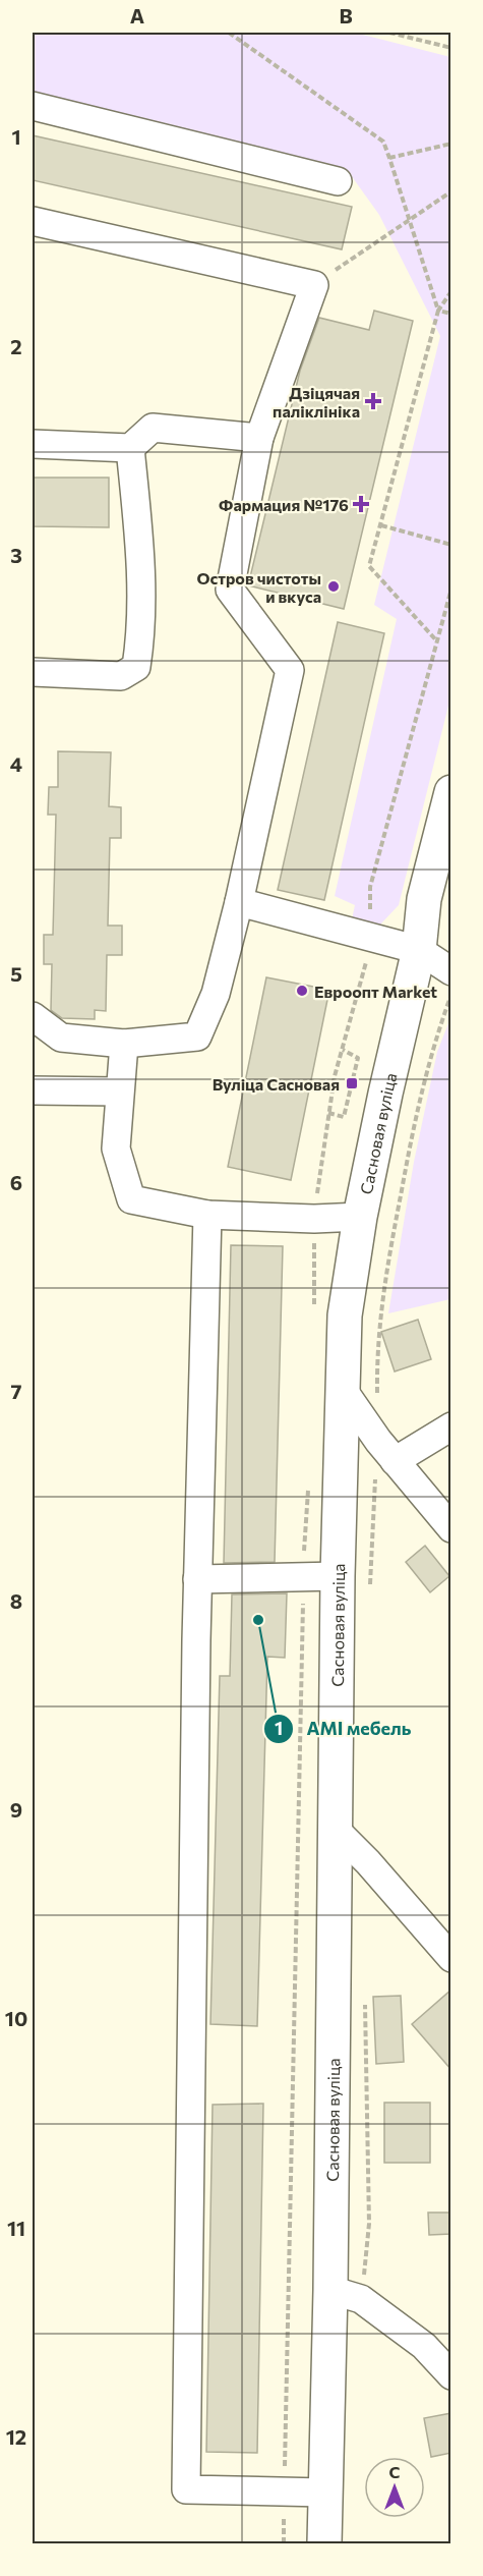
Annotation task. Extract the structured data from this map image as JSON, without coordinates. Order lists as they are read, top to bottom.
{
  "streets": {
    "main road": ["Сасновая вуліца"]
  },
  "places": {
    "health": ["Дзіцячая паліклініка", "Фармация №176"],
    "other": ["Остров чистоты и вкуса", "Евроопт Market", "AMI мебель"],
    "transit": ["Вуліца Сасновая"]
  },
  "north": "top",
  "grid": {
    "columns": ["A", "B"],
    "rows": [
      "1",
      "2",
      "3",
      "4",
      "5",
      "6",
      "7",
      "8",
      "9",
      "10",
      "11",
      "12"
    ]
  }
}
